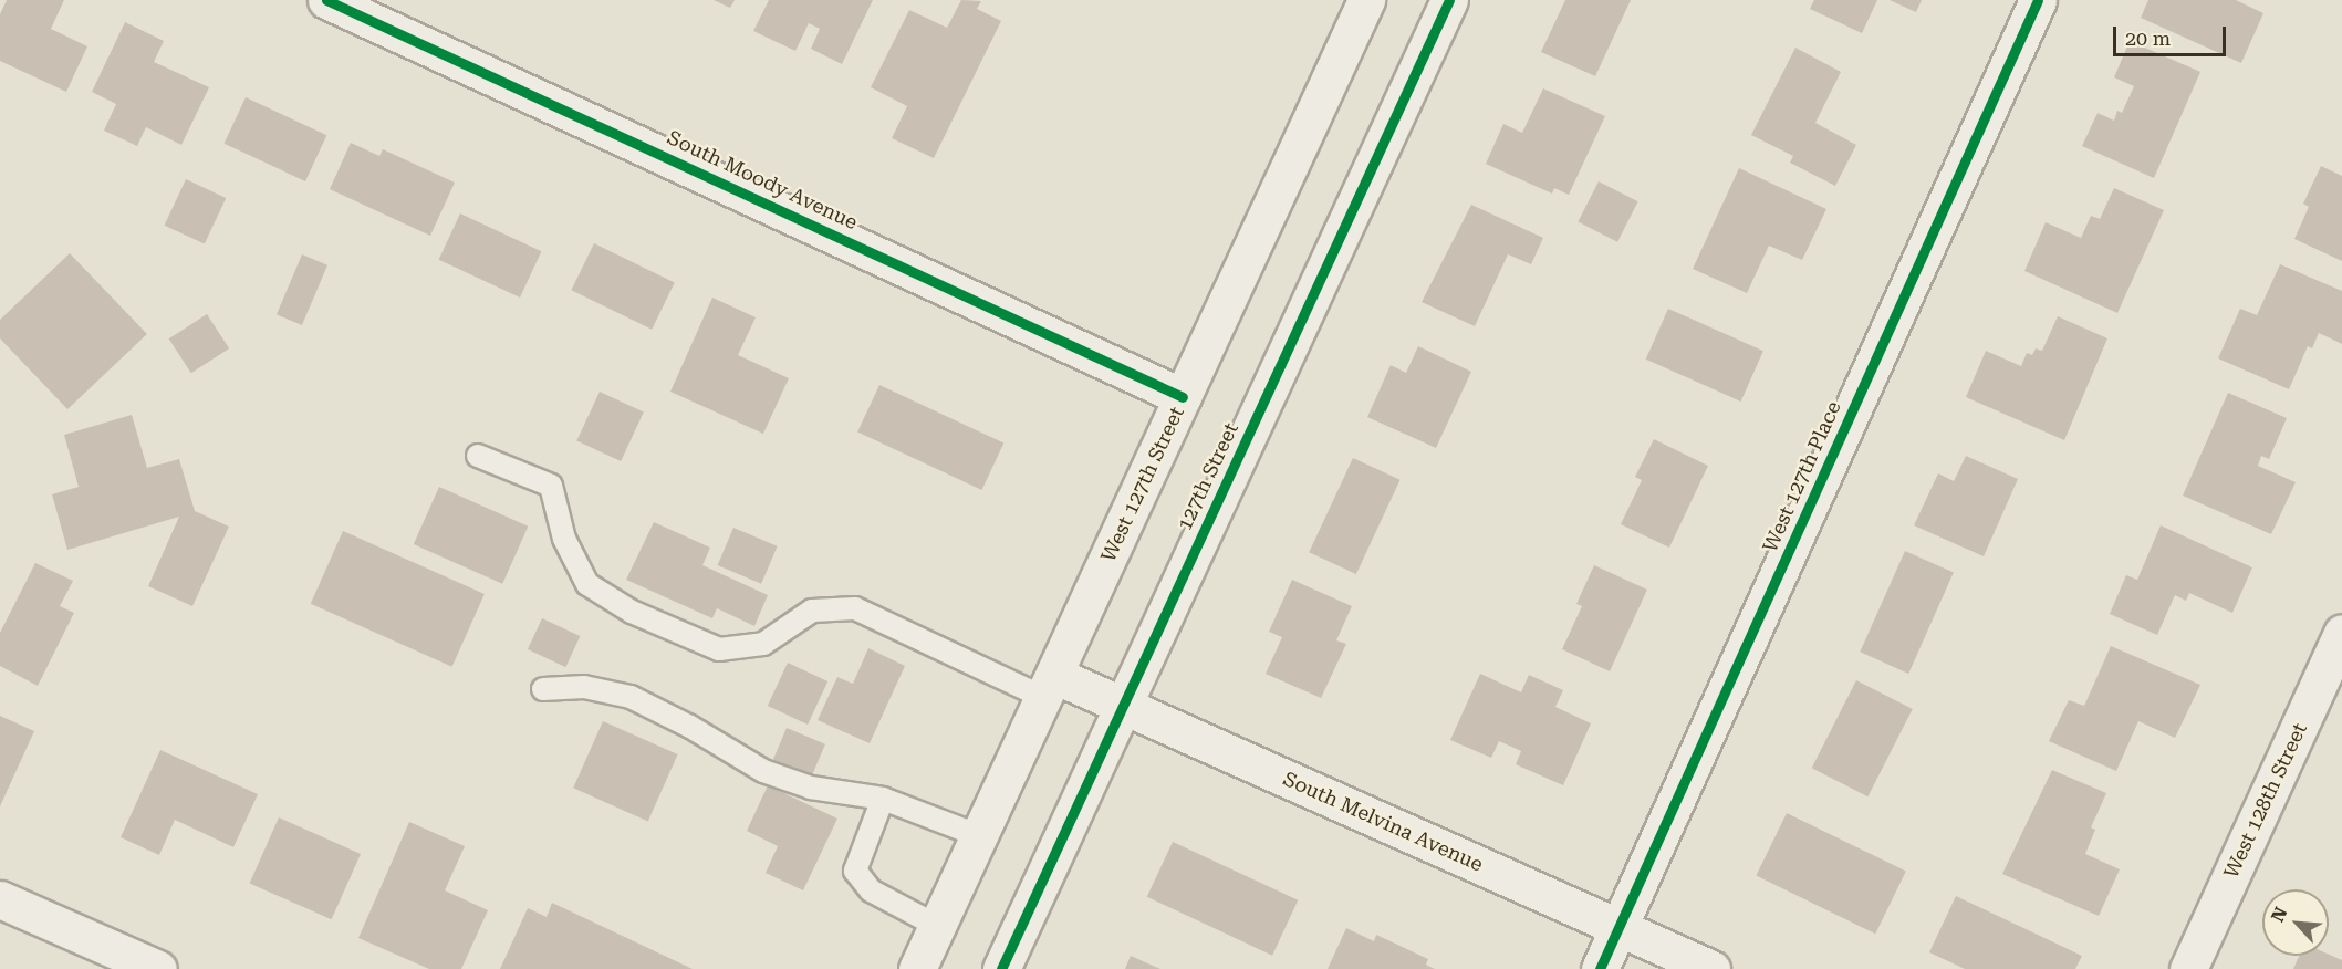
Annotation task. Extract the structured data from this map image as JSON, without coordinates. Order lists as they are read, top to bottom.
{
  "streets": {
    "street": [
      "South Moody Avenue",
      "127th Street",
      "West 127th Place",
      "West 127th Street",
      "West 128th Street",
      "South Melvina Avenue"
    ]
  },
  "crossings": [
    ["South Moody Avenue", "West 127th Street"],
    ["127th Street", "South Melvina Avenue"],
    ["West 127th Place", "South Melvina Avenue"],
    ["West 127th Street", "South Melvina Avenue"]
  ],
  "scale_bar": "20 m",
  "north": "top left"
}
